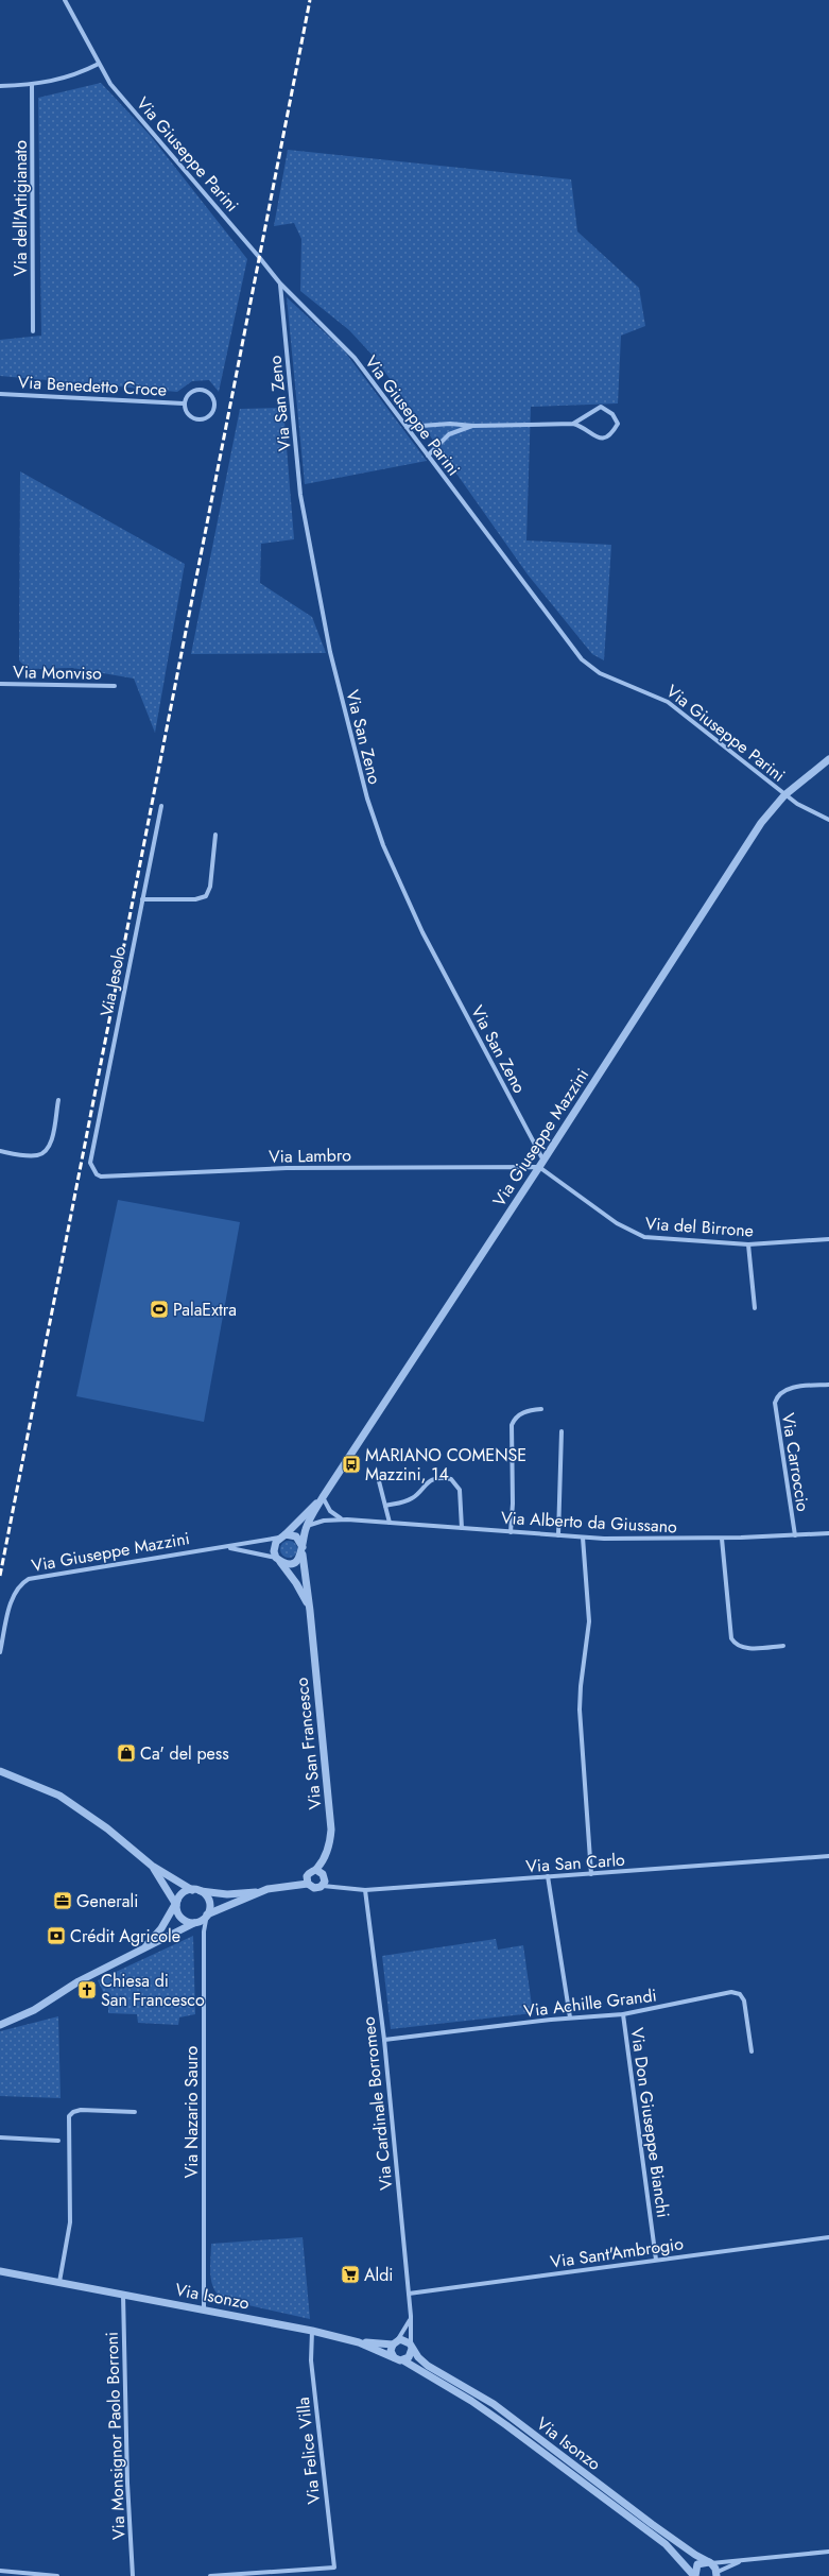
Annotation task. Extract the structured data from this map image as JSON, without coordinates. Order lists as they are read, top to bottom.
{
  "streets": {
    "street": [
      "Via Giuseppe Parini",
      "Via dell'Artigianato",
      "Via Benedetto Croce",
      "Via San Zeno",
      "Via Monviso",
      "Via Jesolo",
      "Via Giuseppe Mazzini",
      "Via Lambro",
      "Via del Birrone",
      "Via Carroccio",
      "Via Alberto da Giussano",
      "Via San Francesco",
      "Via San Carlo",
      "Via Achille Grandi",
      "Via Cardinale Borromeo",
      "Via Nazario Sauro",
      "Via Don Giuseppe Bianchi",
      "Via Sant'Ambrogio",
      "Via Isonzo",
      "Via Monsignor Paolo Borroni",
      "Via Felice Villa"
    ]
  },
  "crossings": [
    ["Via Giuseppe Parini", "Via San Zeno"],
    ["Via Giuseppe Parini", "Via Giuseppe Mazzini"],
    ["Via San Zeno", "Via Giuseppe Mazzini"],
    ["Via San Zeno", "Via Lambro"],
    ["Via San Zeno", "Via del Birrone"],
    ["Via Jesolo", "Via Lambro"],
    ["Via Giuseppe Mazzini", "Via Lambro"],
    ["Via Giuseppe Mazzini", "Via del Birrone"],
    ["Via Giuseppe Mazzini", "Via Alberto da Giussano"],
    ["Via Giuseppe Mazzini", "Via San Francesco"],
    ["Via Lambro", "Via del Birrone"],
    ["Via Carroccio", "Via Alberto da Giussano"],
    ["Via San Francesco", "Via San Carlo"],
    ["Via San Carlo", "Via Cardinale Borromeo"],
    ["Via Achille Grandi", "Via Cardinale Borromeo"],
    ["Via Achille Grandi", "Via Don Giuseppe Bianchi"],
    ["Via Cardinale Borromeo", "Via Sant'Ambrogio"],
    ["Via Cardinale Borromeo", "Via Isonzo"],
    ["Via Nazario Sauro", "Via Isonzo"],
    ["Via Don Giuseppe Bianchi", "Via Sant'Ambrogio"],
    ["Via Isonzo", "Via Monsignor Paolo Borroni"],
    ["Via Isonzo", "Via Felice Villa"]
  ],
  "places": {
    "sports": ["PalaExtra"],
    "bus stop": ["MARIANO COMENSE Mazzini, 14"],
    "shop": ["Ca' del pess"],
    "office": ["Generali"],
    "bank": ["Crédit Agricole"],
    "church": ["Chiesa di San Francesco"],
    "supermarket": ["Aldi"]
  }
}
